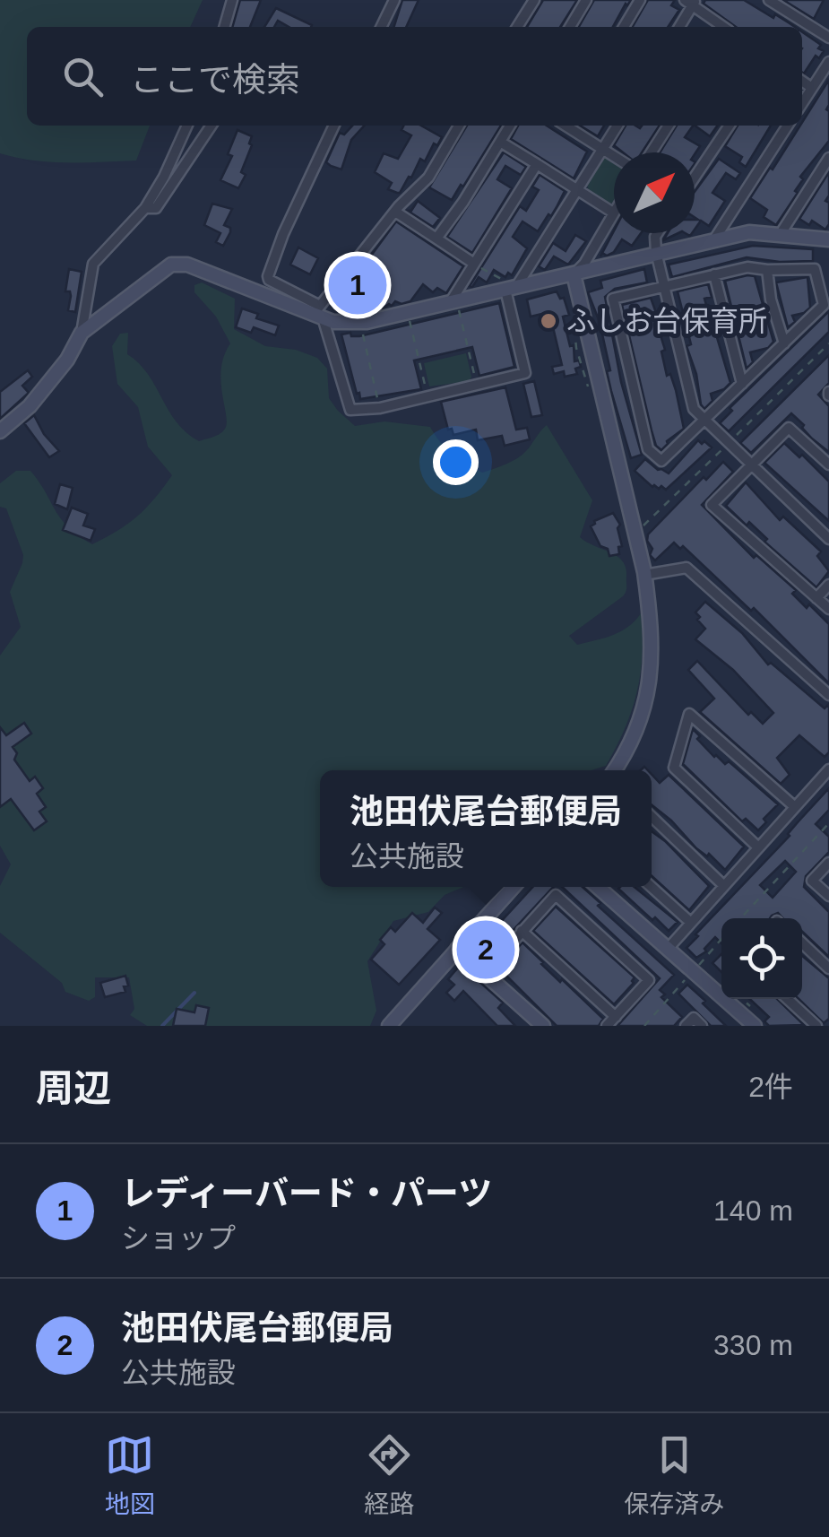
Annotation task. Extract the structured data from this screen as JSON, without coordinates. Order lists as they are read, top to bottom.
{
  "places": ["ふしお台保育所"],
  "north": "top right",
  "page": {
    "search": "ここで検索",
    "pins": ["1", "2"],
    "popup": ["池田伏尾台郵便局", "公共施設"],
    "heading": ["周辺", "2件"],
    "list": [
      {
        "mark": "1",
        "name": "レディーバード・パーツ",
        "note": "ショップ",
        "value": "140 m"
      },
      {
        "mark": "2",
        "name": "池田伏尾台郵便局",
        "note": "公共施設",
        "value": "330 m"
      }
    ],
    "nav": ["地図", "経路", "保存済み"]
  }
}
